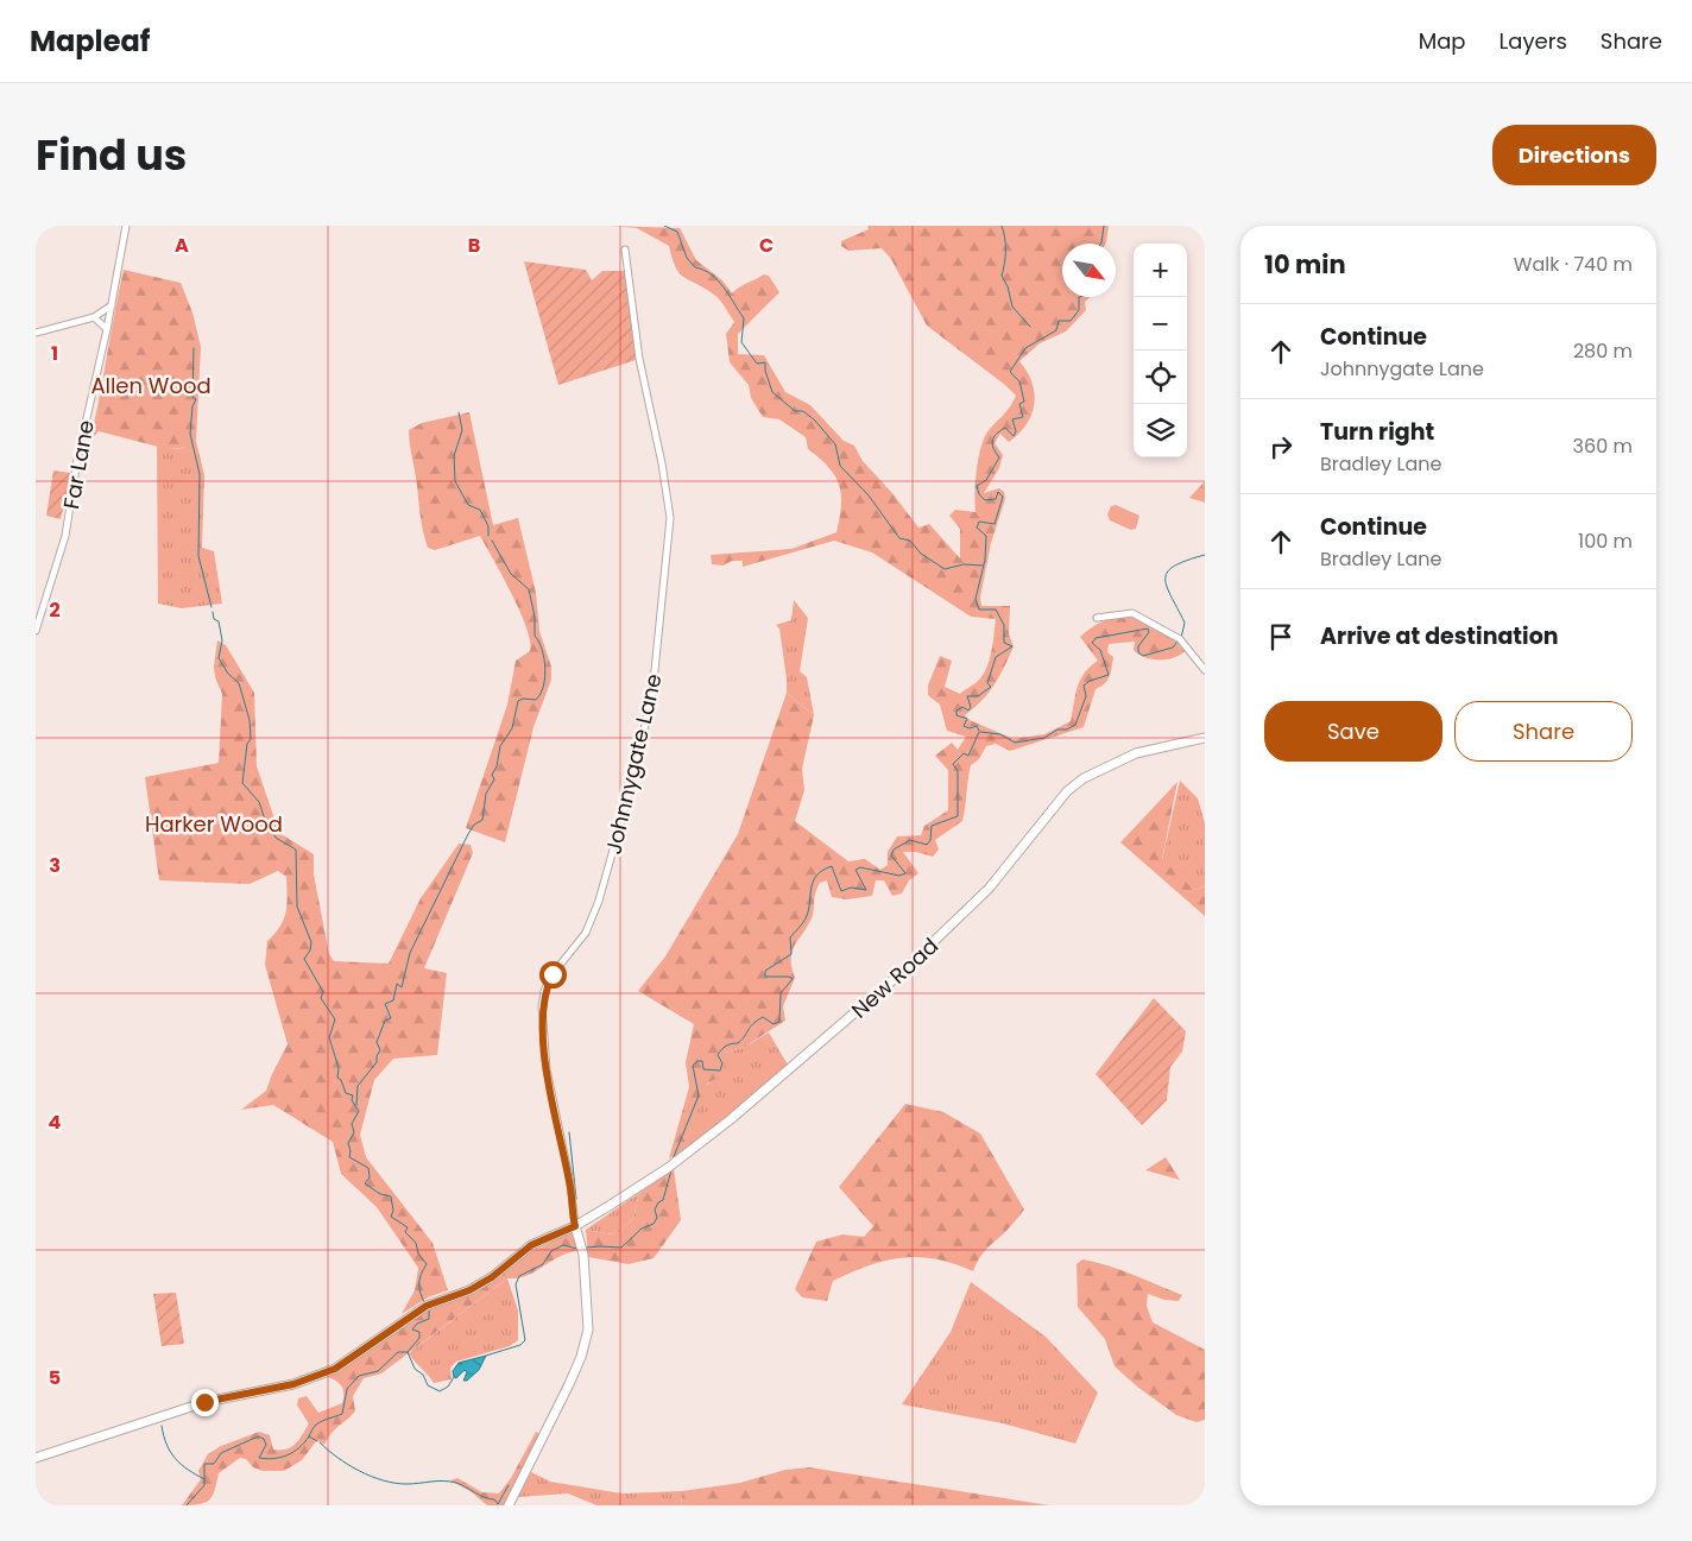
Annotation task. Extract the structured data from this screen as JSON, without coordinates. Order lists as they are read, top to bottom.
{
  "streets": {
    "main road": ["New Road"],
    "street": ["Far Lane", "Johnnygate Lane"]
  },
  "crossings": [
    ["Johnnygate Lane", "New Road"]
  ],
  "parks": ["Allen Wood", "Harker Wood"],
  "north": "bottom right",
  "page": {
    "header": "Mapleaf",
    "nav": ["Map", "Layers", "Share"],
    "title": "Find us",
    "buttons": [
      "Directions",
      ["Save", "Share"]
    ],
    "heading": ["10 min", "Walk · 740 m"],
    "map_buttons": ["+", "−"],
    "list": [
      ["Continue", "Johnnygate Lane", "280 m"],
      ["Turn right", "Bradley Lane", "360 m"],
      ["Continue", "Bradley Lane", "100 m"],
      "Arrive at destination"
    ]
  },
  "grid": {
    "columns": ["A", "B", "C"],
    "rows": [
      "1",
      "2",
      "3",
      "4",
      "5"
    ]
  }
}
